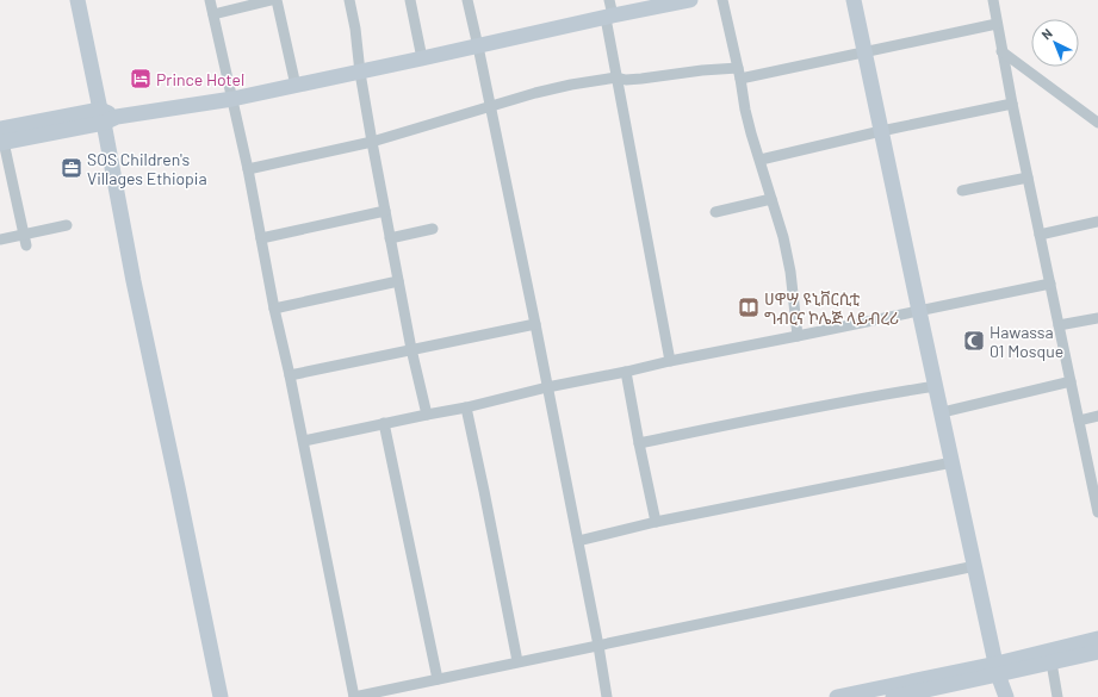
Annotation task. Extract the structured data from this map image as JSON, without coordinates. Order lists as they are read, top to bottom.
{
  "places": {
    "hotel": ["Prince Hotel"],
    "office": ["SOS Children's Villages Ethiopia"],
    "library": ["ሀዋሣ ዩኒቨርሲቲ ግብርና ኮሌጅ ላይብረሪ"],
    "mosque": ["Hawassa 01 Mosque"]
  },
  "north": "top left"
}
